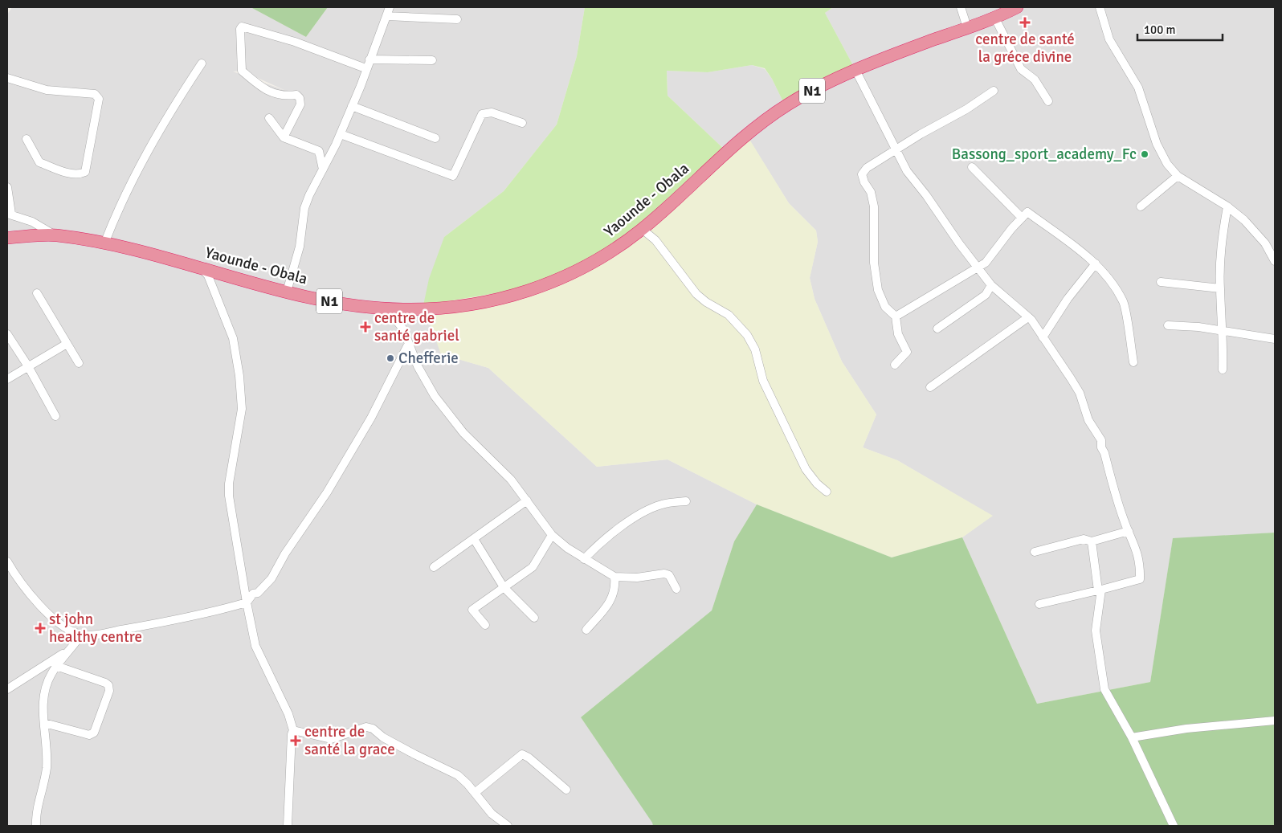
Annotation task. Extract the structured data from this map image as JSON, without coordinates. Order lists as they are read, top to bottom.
{
  "streets": {
    "highway": ["N1", "Yaounde - Obala"]
  },
  "places": {
    "health": [
      "centre de santé la gréce divine",
      "centre de santé gabriel",
      "st john healthy centre",
      "centre de santé la grace"
    ],
    "other": ["Bassong_sport_academy_Fc", "Chefferie"]
  },
  "scale_bar": "100 m"
}
